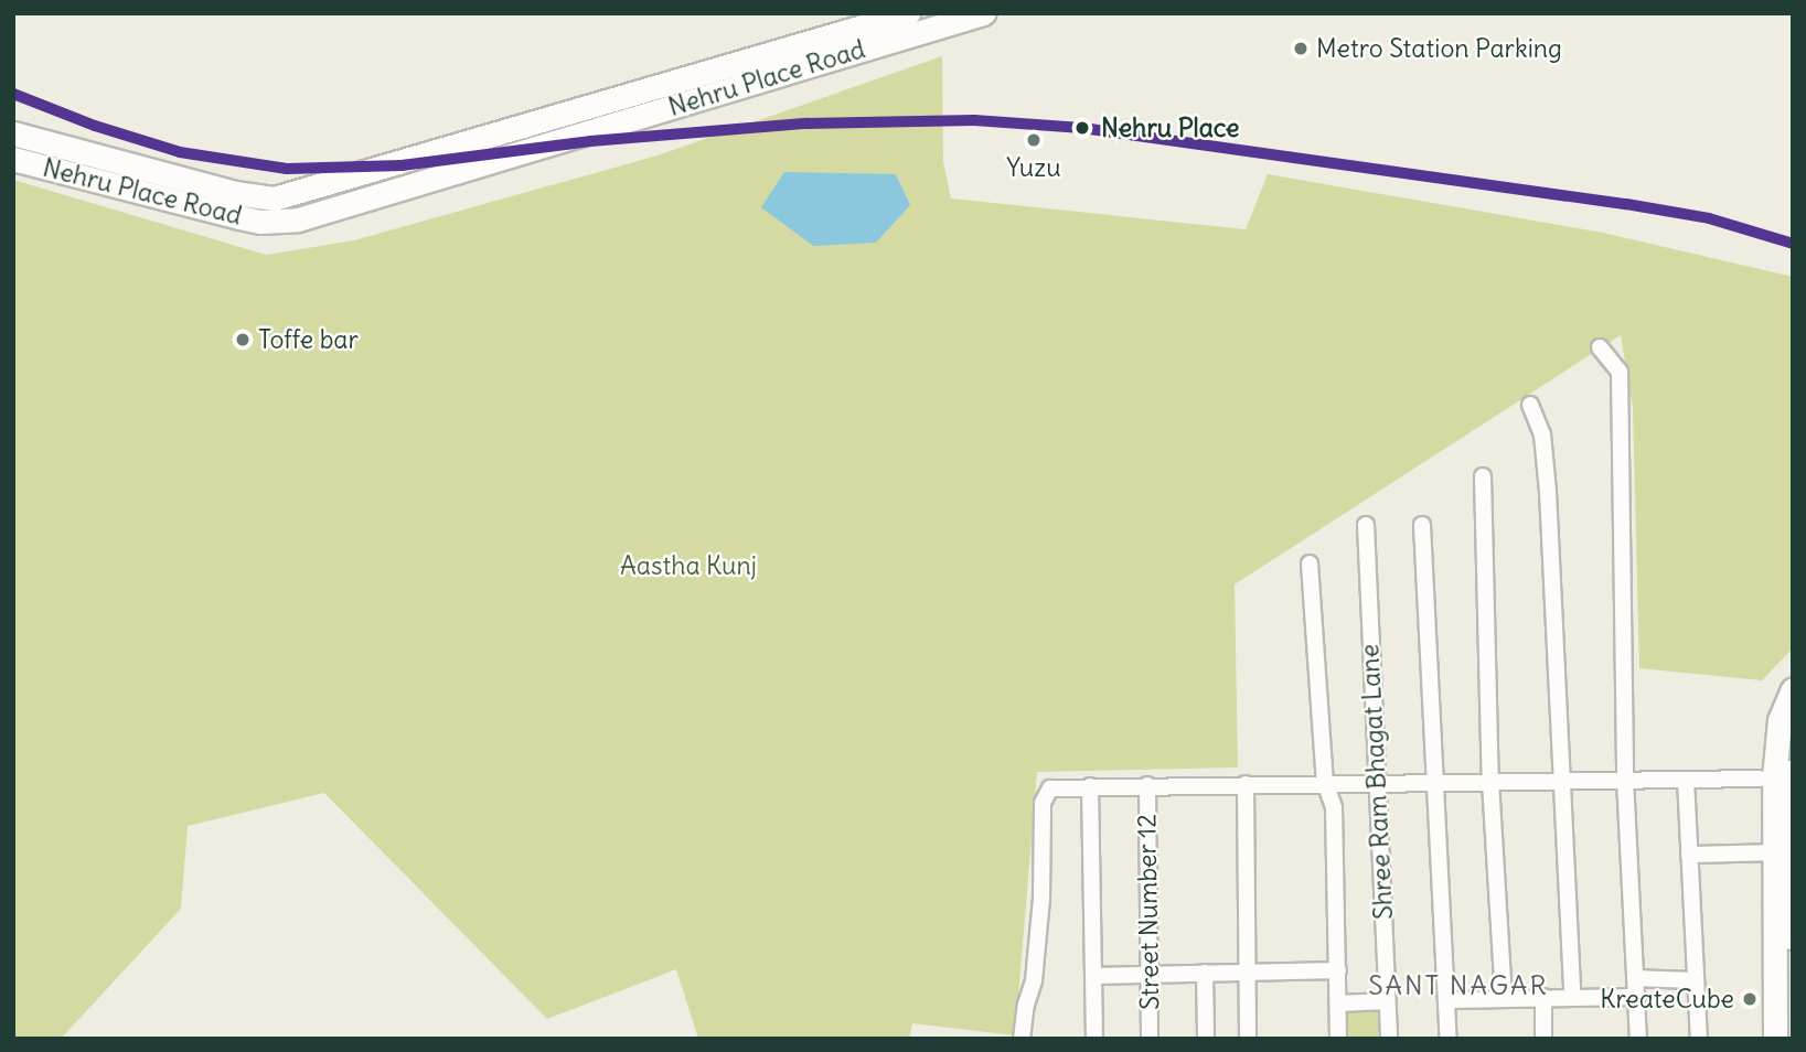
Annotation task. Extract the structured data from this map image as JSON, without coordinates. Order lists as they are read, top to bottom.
{
  "streets": {
    "street": ["Nehru Place Road", "Shree Ram Bhagat Lane", "Street Number 12"]
  },
  "districts": ["SANT NAGAR"],
  "parks": ["Aastha Kunj"],
  "places": [
    "Metro Station Parking",
    "Nehru Place",
    "Yuzu",
    "Toffe bar",
    "KreateCube"
  ]
}
